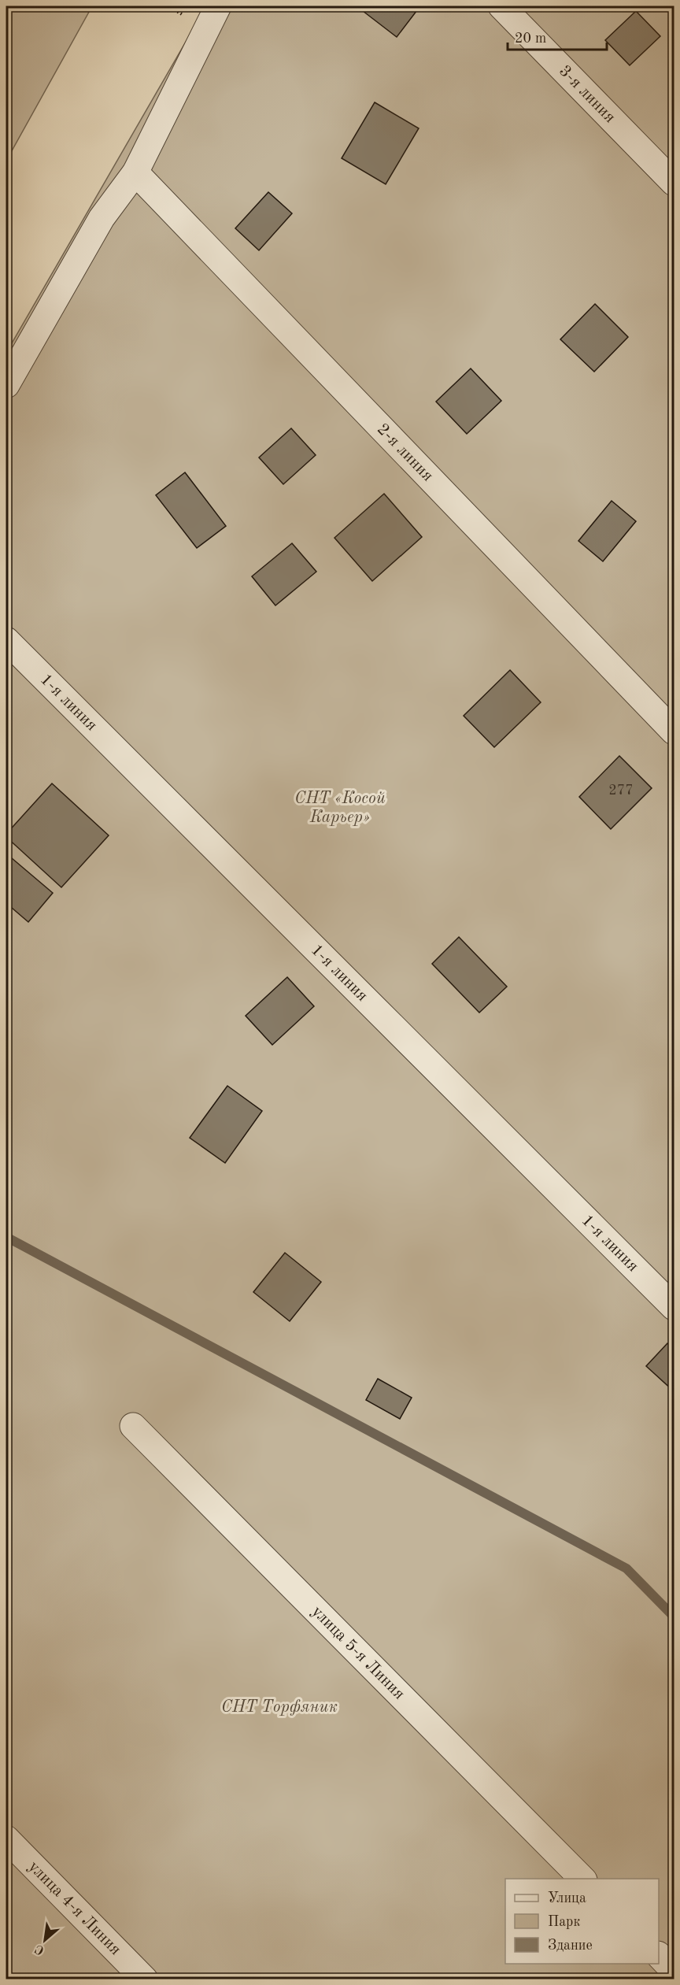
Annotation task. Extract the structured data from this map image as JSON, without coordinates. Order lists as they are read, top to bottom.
{
  "streets": {
    "street": [
      "3-я линия",
      "2-я линия",
      "1-я линия",
      "улица 5-я Линия",
      "улица 4-я Линия"
    ]
  },
  "parks": ["СНТ «Косой Карьер»", "СНТ Торфяник"],
  "house_numbers": ["277"],
  "legend": ["Улица", "Парк", "Здание"],
  "scale_bar": "20 m",
  "north": "bottom left"
}
